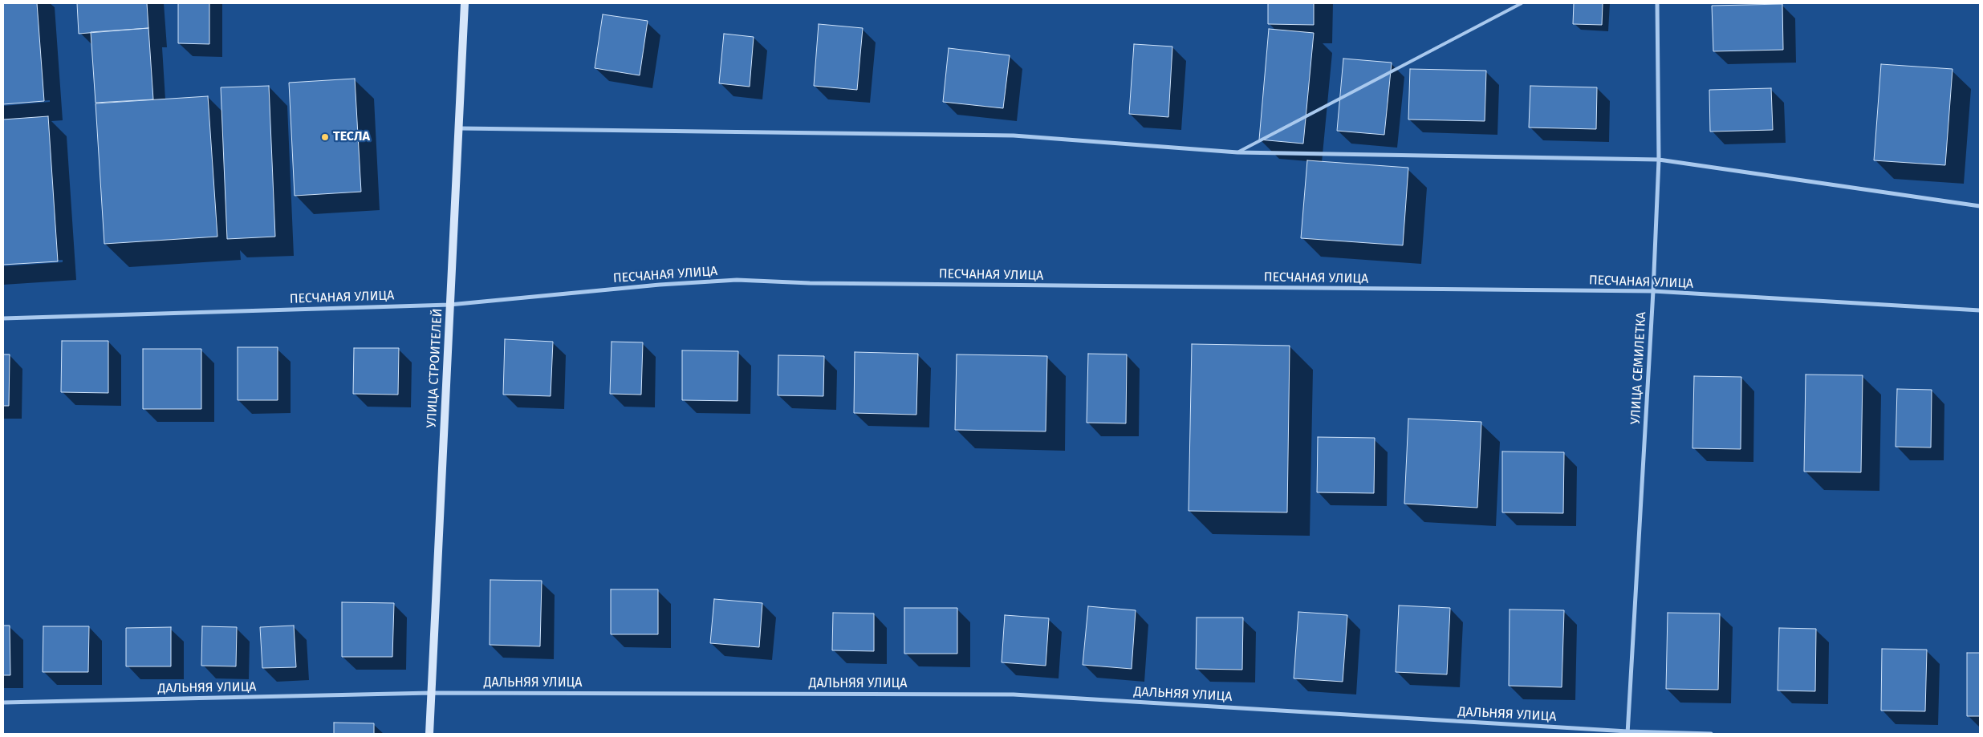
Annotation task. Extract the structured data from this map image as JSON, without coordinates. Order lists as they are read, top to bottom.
{
  "streets": {
    "main road": ["УЛИЦА СТРОИТЕЛЕЙ"],
    "street": ["ПЕСЧАНАЯ УЛИЦА", "УЛИЦА СЕМИЛЕТКА", "ДАЛЬНЯЯ УЛИЦА"]
  },
  "crossings": [
    ["ПЕСЧАНАЯ УЛИЦА", "УЛИЦА СТРОИТЕЛЕЙ"],
    ["ПЕСЧАНАЯ УЛИЦА", "УЛИЦА СЕМИЛЕТКА"],
    ["УЛИЦА СТРОИТЕЛЕЙ", "ДАЛЬНЯЯ УЛИЦА"],
    ["УЛИЦА СЕМИЛЕТКА", "ДАЛЬНЯЯ УЛИЦА"]
  ],
  "places": ["ТЕСЛА"]
}
